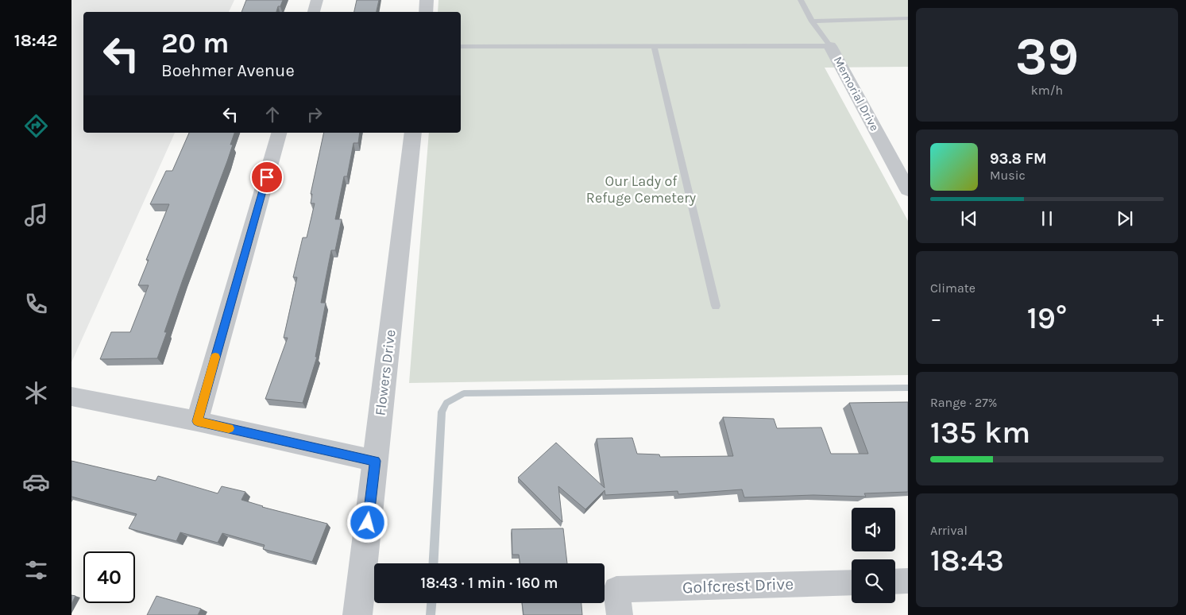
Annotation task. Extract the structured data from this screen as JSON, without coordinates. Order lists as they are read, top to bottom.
{
  "streets": {
    "street": ["Memorial Drive", "Flowers Drive", "Golfcrest Drive"]
  },
  "parks": ["Our Lady of Refuge Cemetery"],
  "page": {
    "tabs": "18:42",
    "tile": [
      ["39", "km/h"],
      "Climate",
      ["Range · 27%", "135 km"],
      ["Arrival", "18:43"]
    ],
    "turn": ["20 m", "Boehmer Avenue"],
    "song": ["93.8 FM", "Music"],
    "heat": ["−", "19°", "+"],
    "limit": "40",
    "trip": "18:43 · 1 min · 160 m"
  }
}
